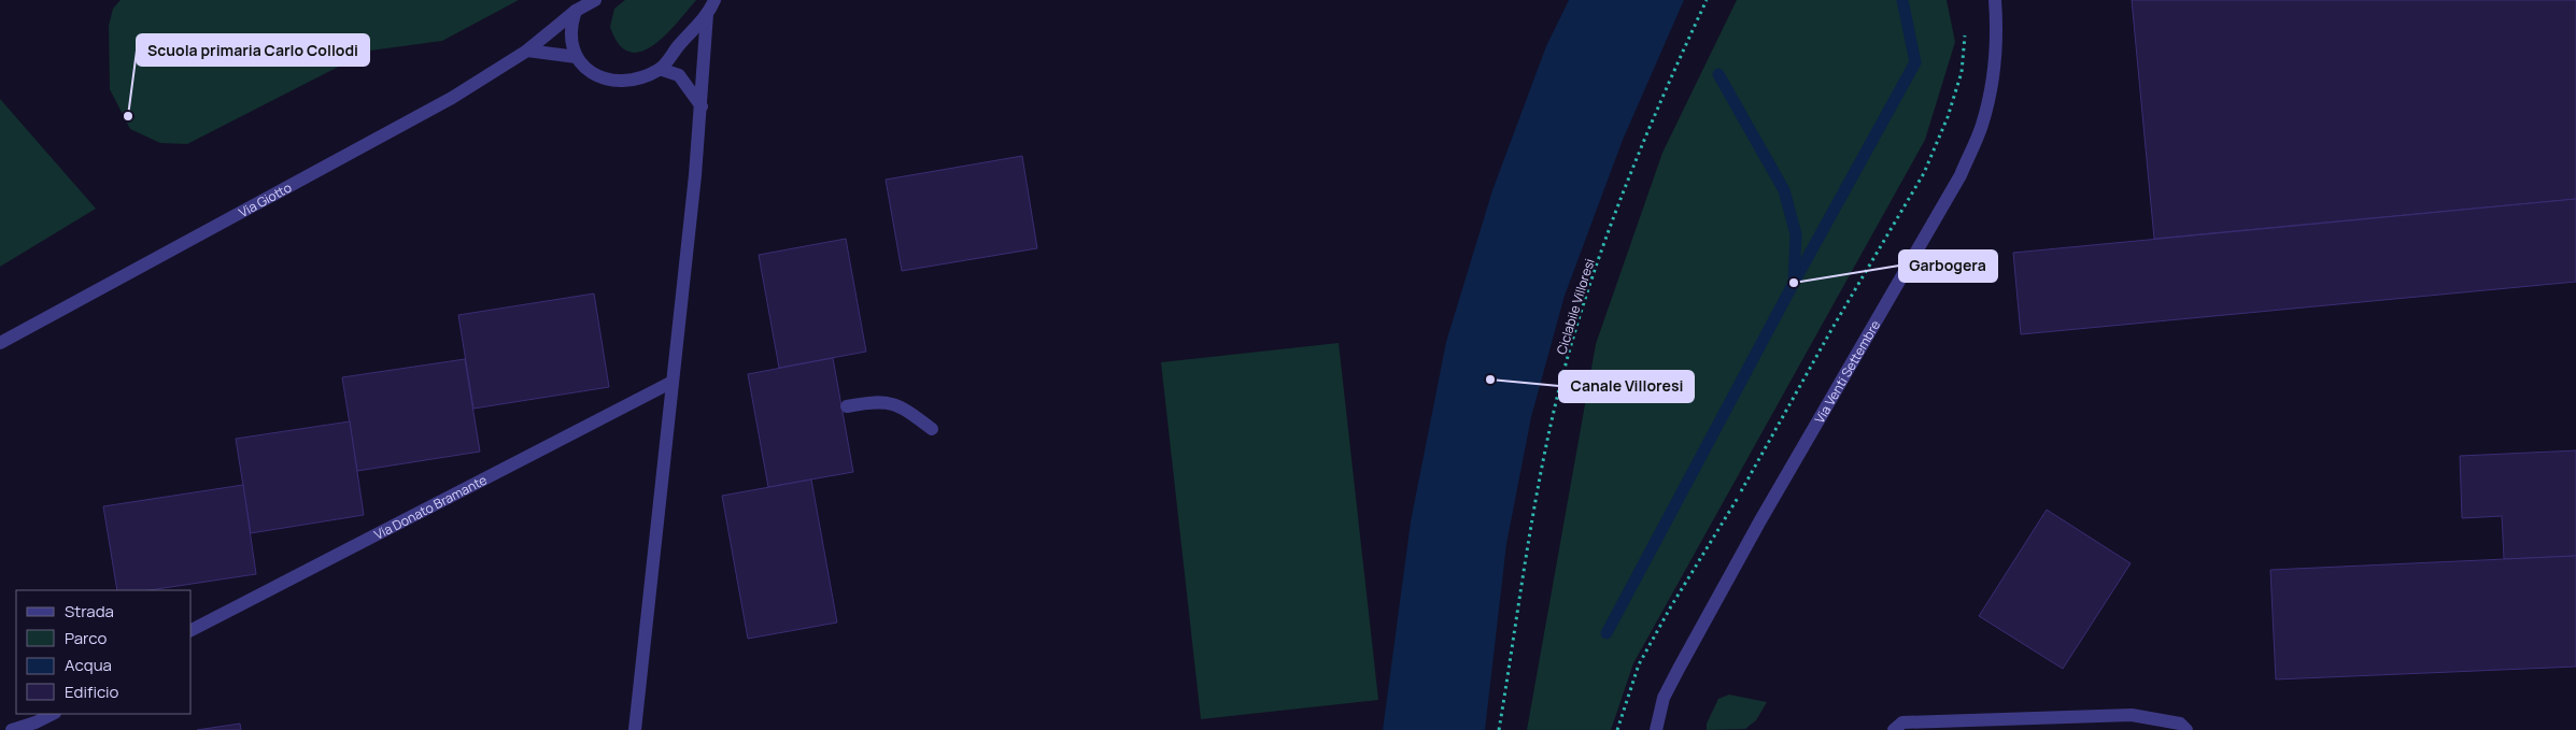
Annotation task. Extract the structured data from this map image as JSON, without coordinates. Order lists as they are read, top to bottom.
{
  "streets": {
    "street": ["Via Giotto", "Via Venti Settembre", "Via Donato Bramante"],
    "path": ["Ciclabile Villoresi"]
  },
  "places": ["Scuola primaria Carlo Collodi", "Garbogera", "Canale Villoresi"],
  "legend": [
    "Strada",
    "Parco",
    "Acqua",
    "Edificio"
  ]
}
